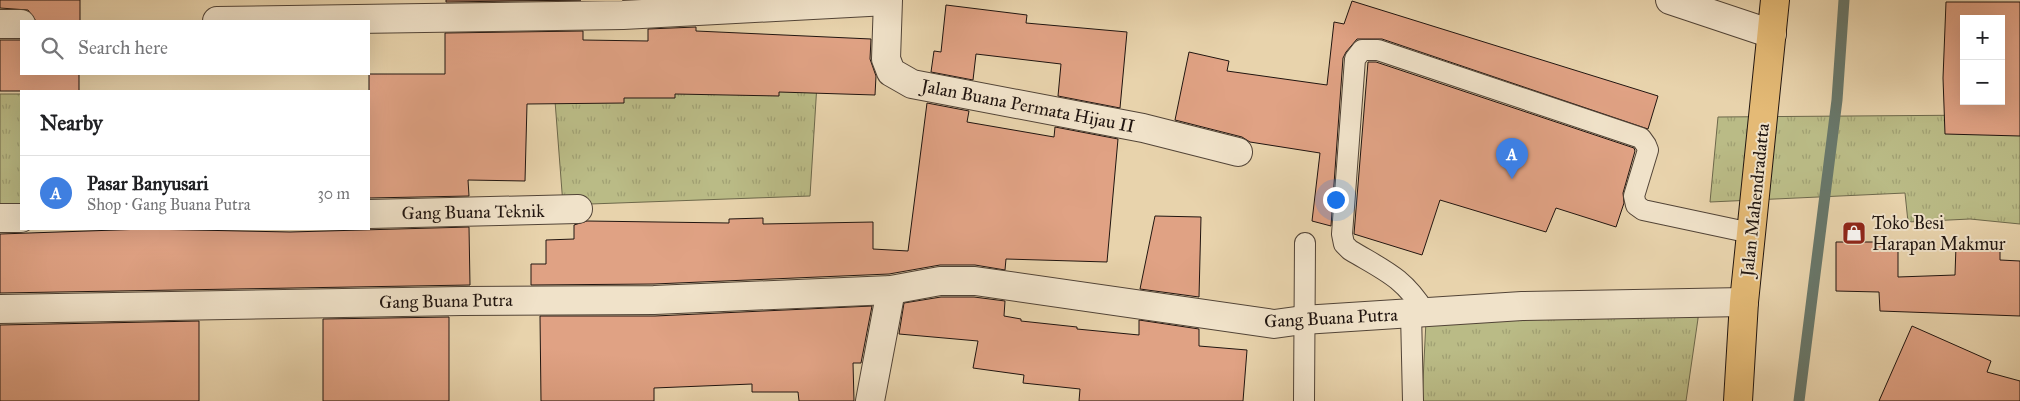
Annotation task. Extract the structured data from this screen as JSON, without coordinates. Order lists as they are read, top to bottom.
{
  "streets": {
    "highway": ["Jalan Mahendradatta"],
    "street": ["Jalan Buana Permata Hijau II", "Gang Buana Teknik", "Gang Buana Putra"]
  },
  "crossings": [
    ["Jalan Mahendradatta", "Gang Buana Putra"]
  ],
  "places": {
    "shop": ["Toko Besi Harapan Makmur"]
  },
  "page": {
    "map_buttons": ["+", "−"],
    "search": "Search here",
    "heading": "Nearby",
    "pins": "A",
    "list": [
      {
        "mark": "A",
        "name": "Pasar Banyusari",
        "note": "Shop · Gang Buana Putra",
        "value": "30 m"
      }
    ]
  }
}
